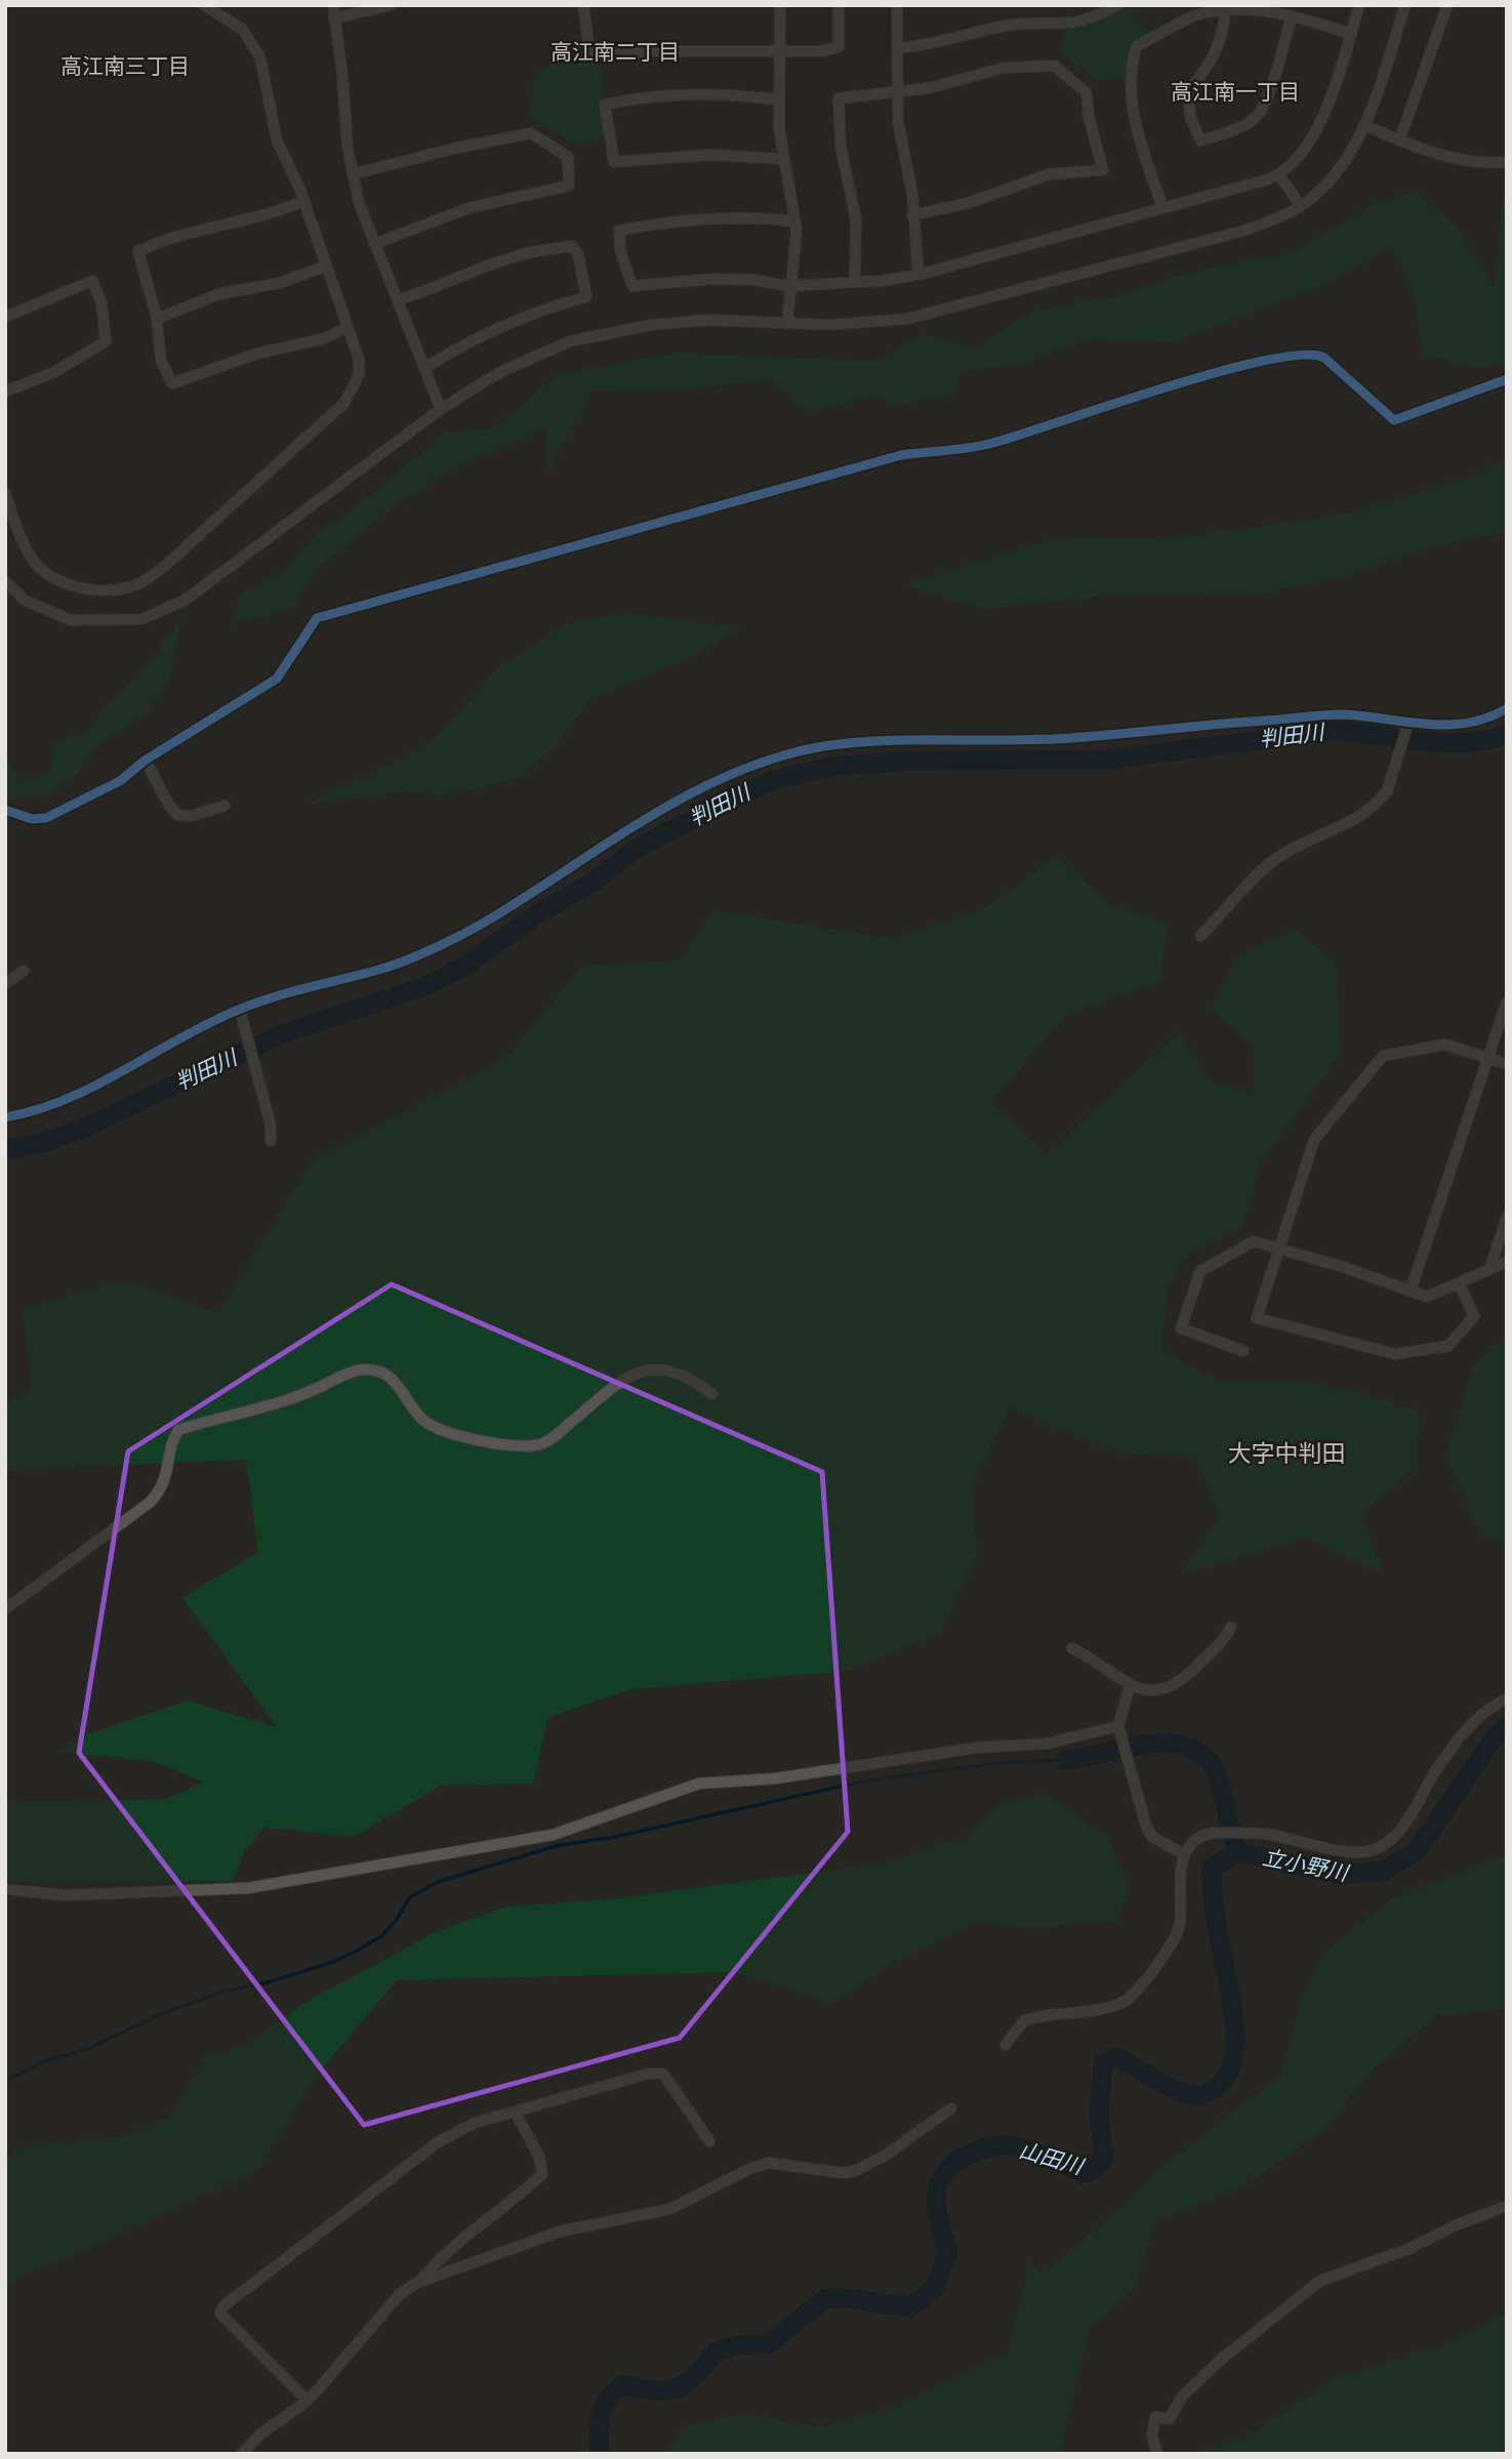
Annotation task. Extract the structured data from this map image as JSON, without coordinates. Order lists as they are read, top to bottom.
{
  "districts": [
    "高江南二丁目",
    "高江南三丁目",
    "高江南一丁目",
    "大字中判田"
  ],
  "water": ["判田川", "立小野川", "山田川"]
}
